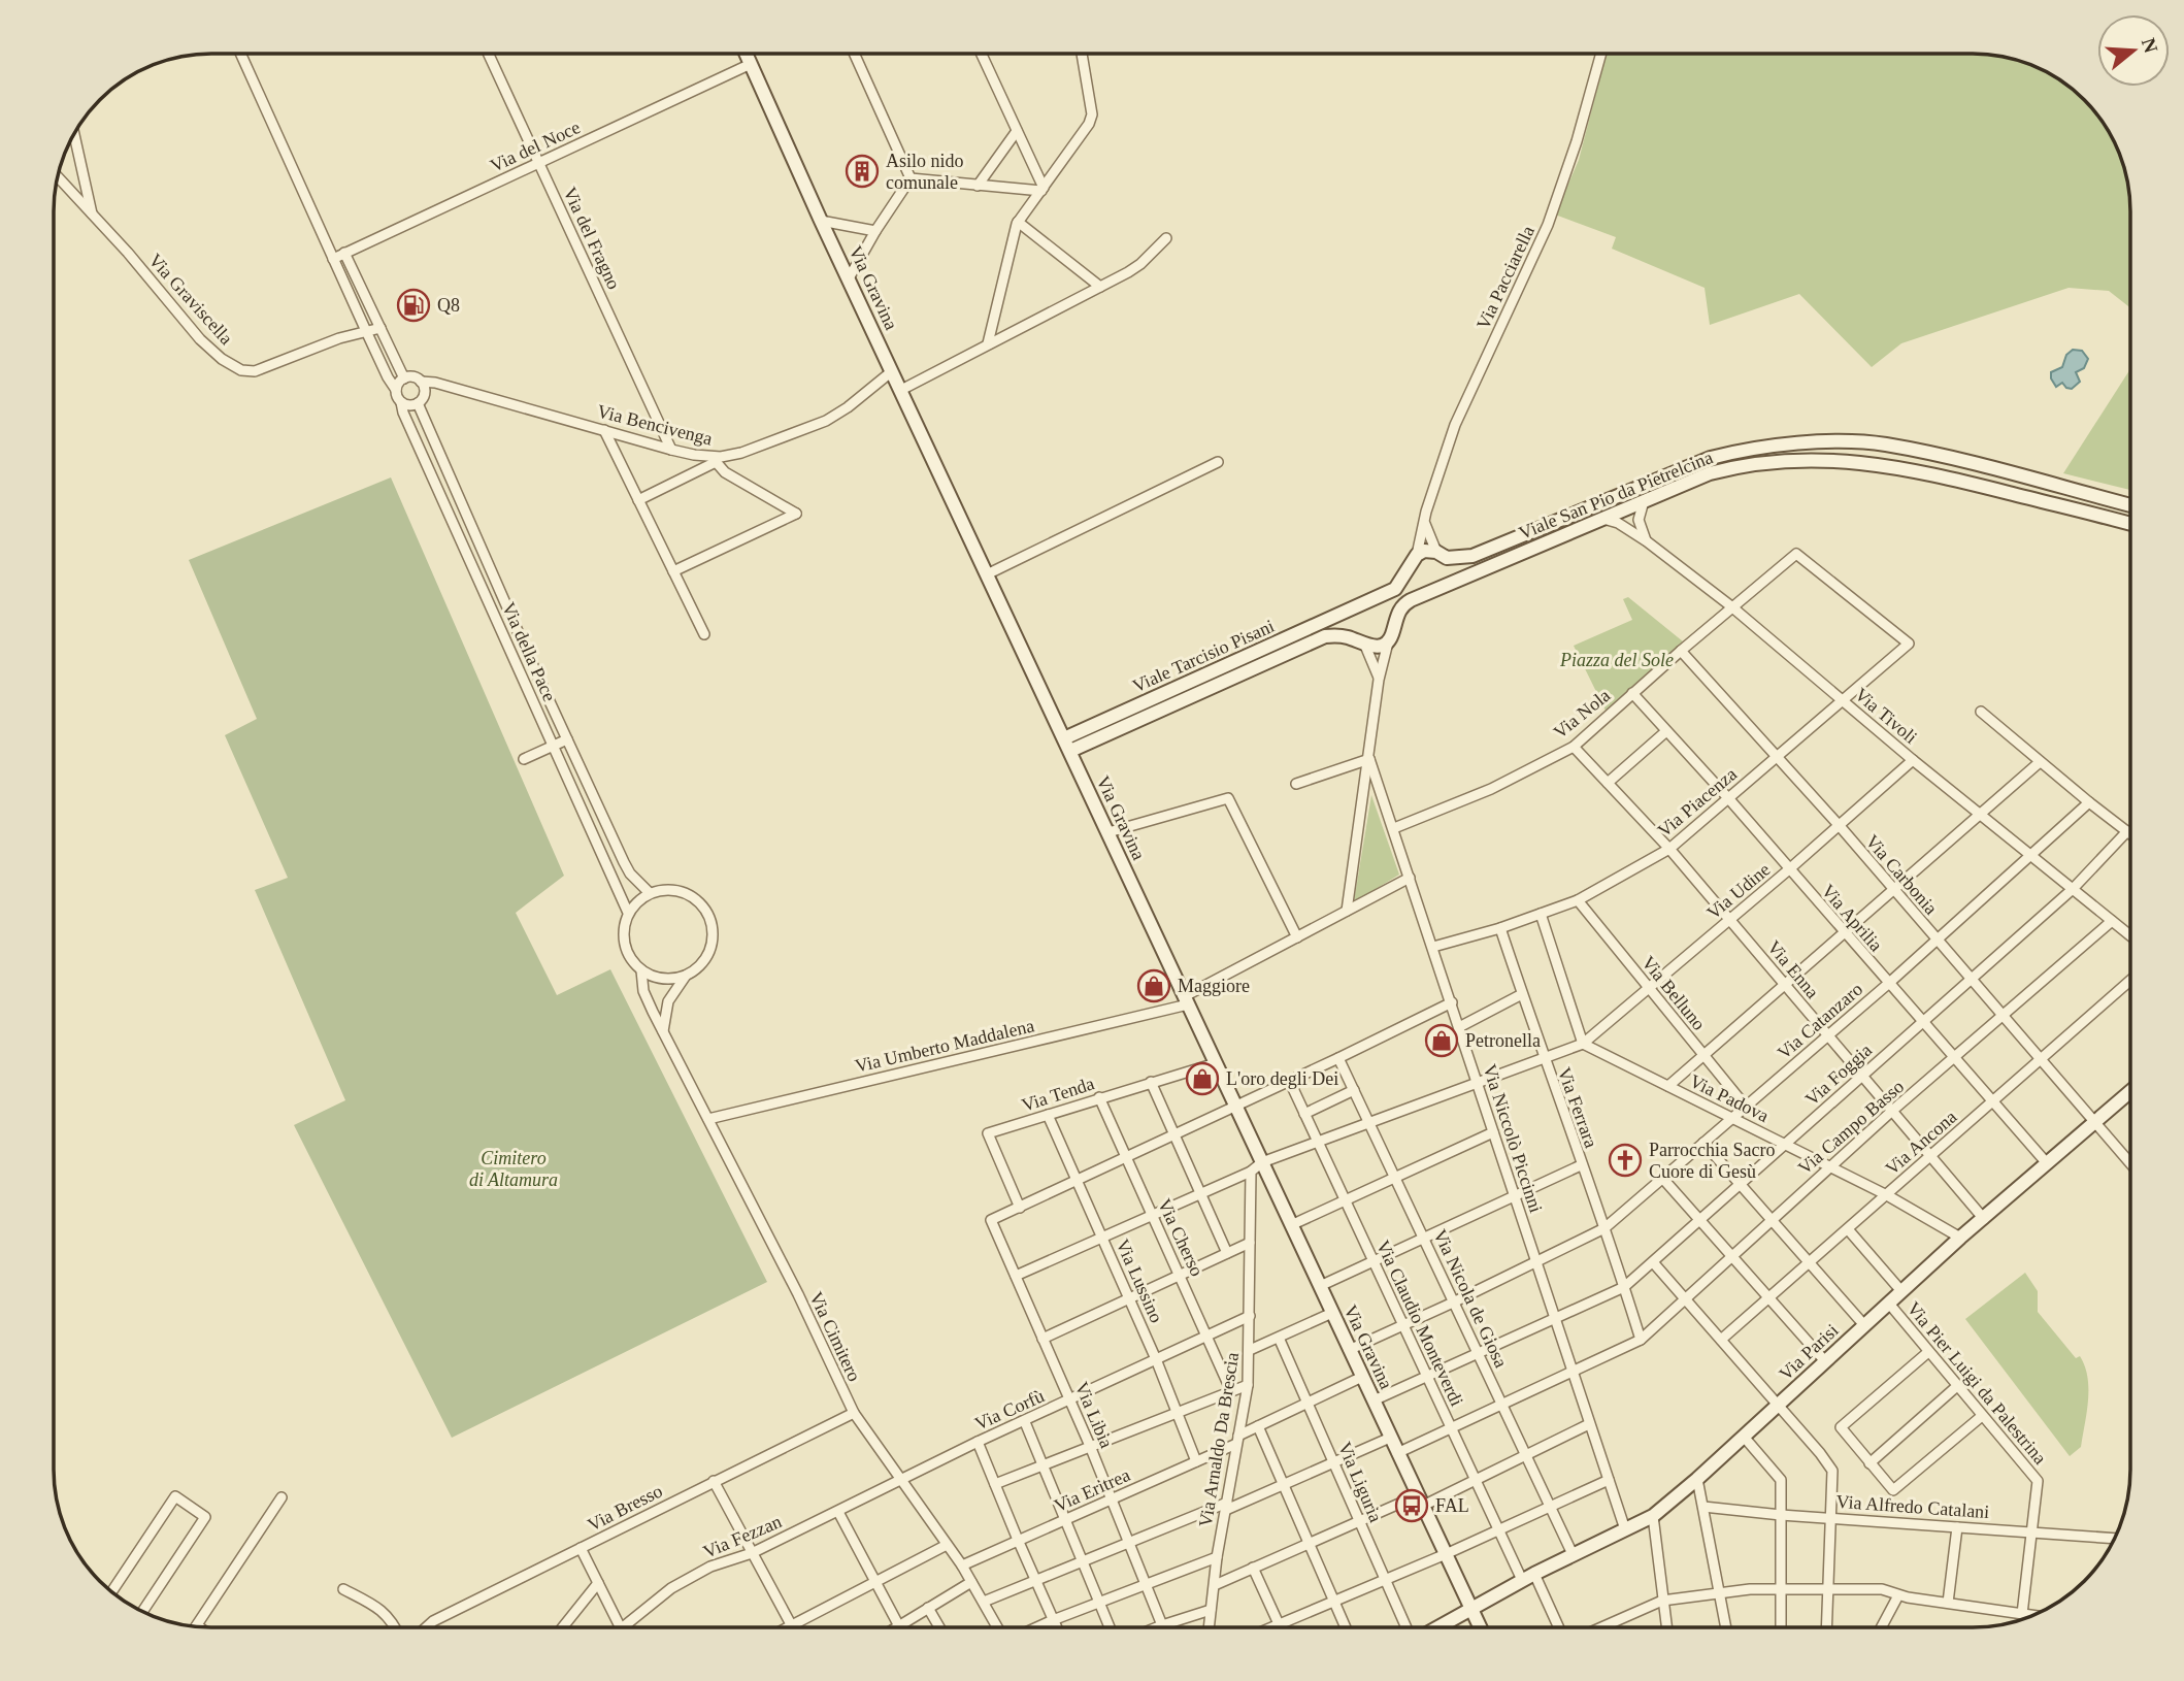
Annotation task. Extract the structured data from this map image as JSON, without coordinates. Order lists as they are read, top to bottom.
{
  "streets": {
    "main road": [
      "Via Gravina",
      "Viale San Pio da Pietrelcina",
      "Viale Tarcisio Pisani",
      "Via Parisi"
    ],
    "street": [
      "Via del Noce",
      "Via del Fragno",
      "Via Pacciarella",
      "Via Graviscella",
      "Via Bencivenga",
      "Via della Pace",
      "Via Nola",
      "Via Tivoli",
      "Via Piacenza",
      "Via Carbonia",
      "Via Udine",
      "Via Aprilia",
      "Via Enna",
      "Via Belluno",
      "Via Catanzaro",
      "Via Umberto Maddalena",
      "Via Foggia",
      "Via Tenda",
      "Via Padova",
      "Via Ferrara",
      "Via Campo Basso",
      "Via Niccolò Piccinni",
      "Via Ancona",
      "Via Cherso",
      "Via Lussino",
      "Via Nicola de Giosa",
      "Via Claudio Monteverdi",
      "Via Cimitero",
      "Via Pier Luigi da Palestrina",
      "Via Corfù",
      "Via Libia",
      "Via Arnaldo Da Brescia",
      "Via Liguria",
      "Via Eritrea",
      "Via Alfredo Catalani",
      "Via Bresso",
      "Via Fezzan"
    ]
  },
  "crossings": [
    ["Via del Noce", "Via del Fragno"],
    ["Via del Noce", "Via Gravina"],
    ["Via del Fragno", "Via Bencivenga"],
    ["Via Pacciarella", "Viale San Pio da Pietrelcina"],
    ["Via Pacciarella", "Viale Tarcisio Pisani"],
    ["Via Gravina", "Via Bencivenga"],
    ["Via Gravina", "Viale Tarcisio Pisani"],
    ["Via Gravina", "Via Catanzaro"],
    ["Via Gravina", "Via Umberto Maddalena"],
    ["Via Gravina", "Via Foggia"],
    ["Via Gravina", "Via Tenda"],
    ["Via Gravina", "Via Campo Basso"],
    ["Via Gravina", "Via Parisi"],
    ["Via Gravina", "Via Eritrea"],
    ["Via Bencivenga", "Via della Pace"],
    ["Viale San Pio da Pietrelcina", "Viale Tarcisio Pisani"],
    ["Viale San Pio da Pietrelcina", "Via Tivoli"],
    ["Via della Pace", "Via Cimitero"],
    ["Via Nola", "Via Tivoli"],
    ["Via Nola", "Via Piacenza"],
    ["Via Nola", "Via Carbonia"],
    ["Via Nola", "Via Aprilia"],
    ["Via Nola", "Via Enna"],
    ["Via Nola", "Via Niccolò Piccinni"],
    ["Via Tivoli", "Via Piacenza"],
    ["Via Tivoli", "Via Udine"],
    ["Via Tivoli", "Via Catanzaro"],
    ["Via Tivoli", "Via Foggia"],
    ["Via Tivoli", "Via Campo Basso"],
    ["Via Piacenza", "Via Carbonia"],
    ["Via Piacenza", "Via Aprilia"],
    ["Via Piacenza", "Via Enna"],
    ["Via Piacenza", "Via Belluno"],
    ["Via Piacenza", "Via Ferrara"],
    ["Via Piacenza", "Via Niccolò Piccinni"],
    ["Via Carbonia", "Via Udine"],
    ["Via Carbonia", "Via Catanzaro"],
    ["Via Carbonia", "Via Foggia"],
    ["Via Carbonia", "Via Campo Basso"],
    ["Via Carbonia", "Via Ancona"],
    ["Via Carbonia", "Via Parisi"],
    ["Via Udine", "Via Aprilia"],
    ["Via Udine", "Via Enna"],
    ["Via Udine", "Via Belluno"],
    ["Via Udine", "Via Padova"],
    ["Via Aprilia", "Via Catanzaro"],
    ["Via Aprilia", "Via Foggia"],
    ["Via Aprilia", "Via Campo Basso"],
    ["Via Aprilia", "Via Ancona"],
    ["Via Aprilia", "Via Parisi"],
    ["Via Enna", "Via Catanzaro"],
    ["Via Enna", "Via Foggia"],
    ["Via Enna", "Via Campo Basso"],
    ["Via Enna", "Via Ancona"],
    ["Via Enna", "Via Parisi"],
    ["Via Belluno", "Via Catanzaro"],
    ["Via Catanzaro", "Via Padova"],
    ["Via Catanzaro", "Via Ferrara"],
    ["Via Catanzaro", "Via Niccolò Piccinni"],
    ["Via Catanzaro", "Via Nicola de Giosa"],
    ["Via Catanzaro", "Via Claudio Monteverdi"],
    ["Via Umberto Maddalena", "Via Niccolò Piccinni"],
    ["Via Umberto Maddalena", "Via Cimitero"],
    ["Via Foggia", "Via Padova"],
    ["Via Foggia", "Via Ferrara"],
    ["Via Foggia", "Via Niccolò Piccinni"],
    ["Via Foggia", "Via Nicola de Giosa"],
    ["Via Foggia", "Via Claudio Monteverdi"],
    ["Via Tenda", "Via Cherso"],
    ["Via Tenda", "Via Lussino"],
    ["Via Tenda", "Via Libia"],
    ["Via Padova", "Via Campo Basso"],
    ["Via Padova", "Via Ancona"],
    ["Via Padova", "Via Parisi"],
    ["Via Ferrara", "Via Campo Basso"],
    ["Via Campo Basso", "Via Niccolò Piccinni"],
    ["Via Campo Basso", "Via Nicola de Giosa"],
    ["Via Campo Basso", "Via Claudio Monteverdi"],
    ["Via Niccolò Piccinni", "Via Parisi"],
    ["Via Cherso", "Via Corfù"],
    ["Via Lussino", "Via Corfù"],
    ["Via Lussino", "Via Eritrea"],
    ["Via Nicola de Giosa", "Via Parisi"],
    ["Via Claudio Monteverdi", "Via Parisi"],
    ["Via Cimitero", "Via Corfù"],
    ["Via Cimitero", "Via Eritrea"],
    ["Via Cimitero", "Via Bresso"],
    ["Via Cimitero", "Via Fezzan"],
    ["Via Parisi", "Via Pier Luigi da Palestrina"],
    ["Via Pier Luigi da Palestrina", "Via Alfredo Catalani"],
    ["Via Corfù", "Via Libia"],
    ["Via Corfù", "Via Arnaldo Da Brescia"],
    ["Via Corfù", "Via Fezzan"],
    ["Via Libia", "Via Eritrea"],
    ["Via Arnaldo Da Brescia", "Via Eritrea"],
    ["Via Liguria", "Via Eritrea"]
  ],
  "parks": ["Piazza del Sole", "Cimitero di Altamura"],
  "places": {
    "building": ["Asilo nido comunale"],
    "fuel station": ["Q8"],
    "shop": ["Maggiore", "Petronella", "L'oro degli Dei"],
    "church": ["Parrocchia Sacro Cuore di Gesù"],
    "bus stop": ["FAL"]
  },
  "north": "right"
}
